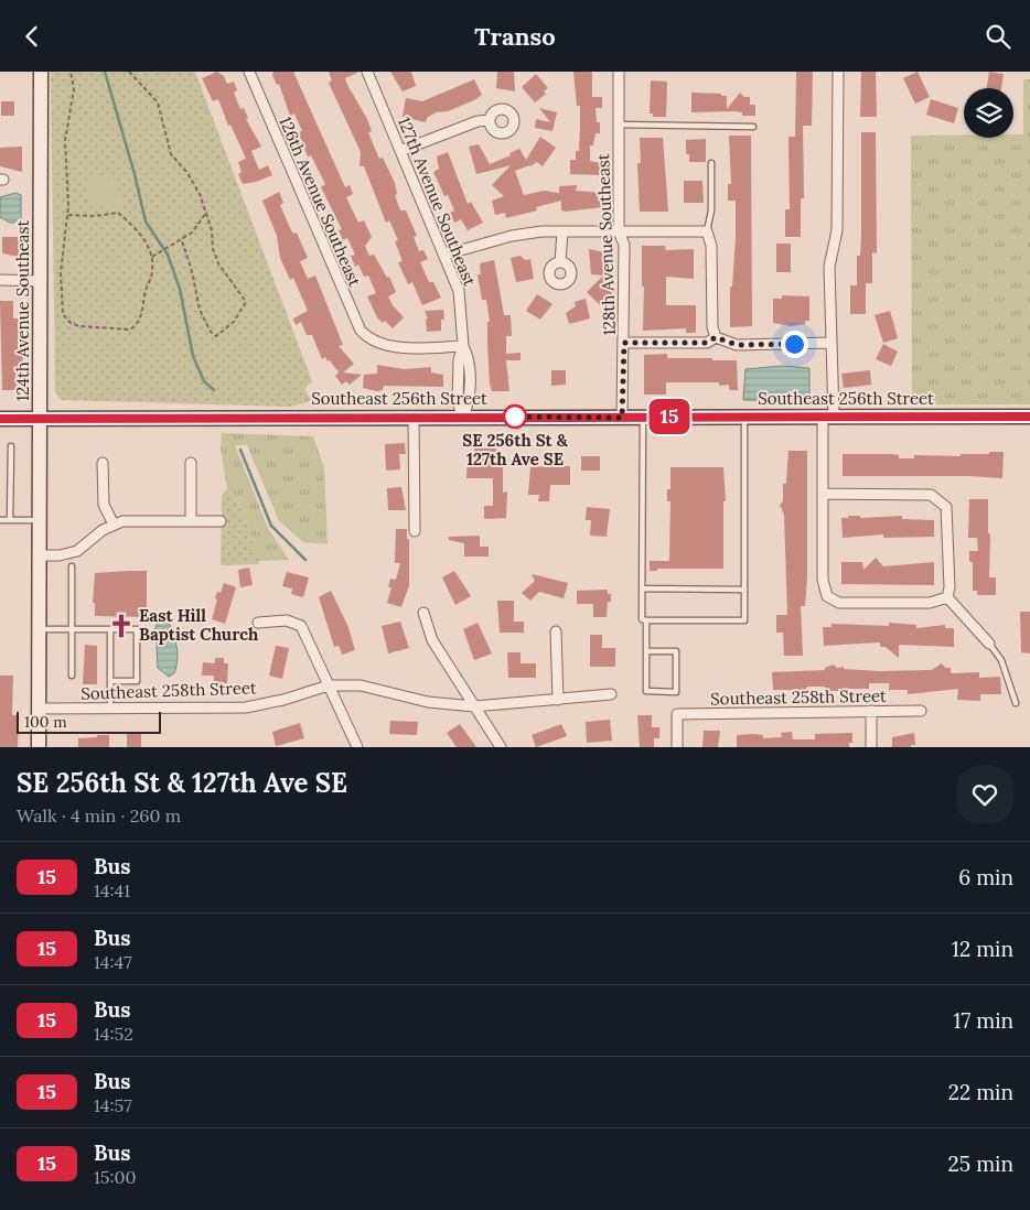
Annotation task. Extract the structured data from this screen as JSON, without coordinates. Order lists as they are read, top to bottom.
{
  "streets": {
    "main road": ["124th Avenue Southeast", "Southeast 256th Street"],
    "street": [
      "126th Avenue Southeast",
      "127th Avenue Southeast",
      "128th Avenue Southeast",
      "Southeast 258th Street"
    ]
  },
  "crossings": [
    ["126th Avenue Southeast", "127th Avenue Southeast"],
    ["127th Avenue Southeast", "Southeast 256th Street"],
    ["128th Avenue Southeast", "Southeast 256th Street"],
    ["124th Avenue Southeast", "Southeast 256th Street"],
    ["124th Avenue Southeast", "Southeast 258th Street"]
  ],
  "places": {
    "other": ["SE 256th St & 127th Ave SE"],
    "church": ["East Hill Baptist Church"]
  },
  "lines": ["bus line 15"],
  "scale_bar": "100 m",
  "page": {
    "header": "Transo",
    "on_map": "15",
    "scale": "100 m",
    "heading": ["SE 256th St & 127th Ave SE", "Walk · 4 min · 260 m"],
    "list": [
      {
        "mark": "15",
        "name": "Bus",
        "note": "14:41",
        "value": "6 min"
      },
      {
        "mark": "15",
        "name": "Bus",
        "note": "14:47",
        "value": "12 min"
      },
      {
        "mark": "15",
        "name": "Bus",
        "note": "14:52",
        "value": "17 min"
      },
      {
        "mark": "15",
        "name": "Bus",
        "note": "14:57",
        "value": "22 min"
      },
      {
        "mark": "15",
        "name": "Bus",
        "note": "15:00",
        "value": "25 min"
      }
    ]
  }
}
